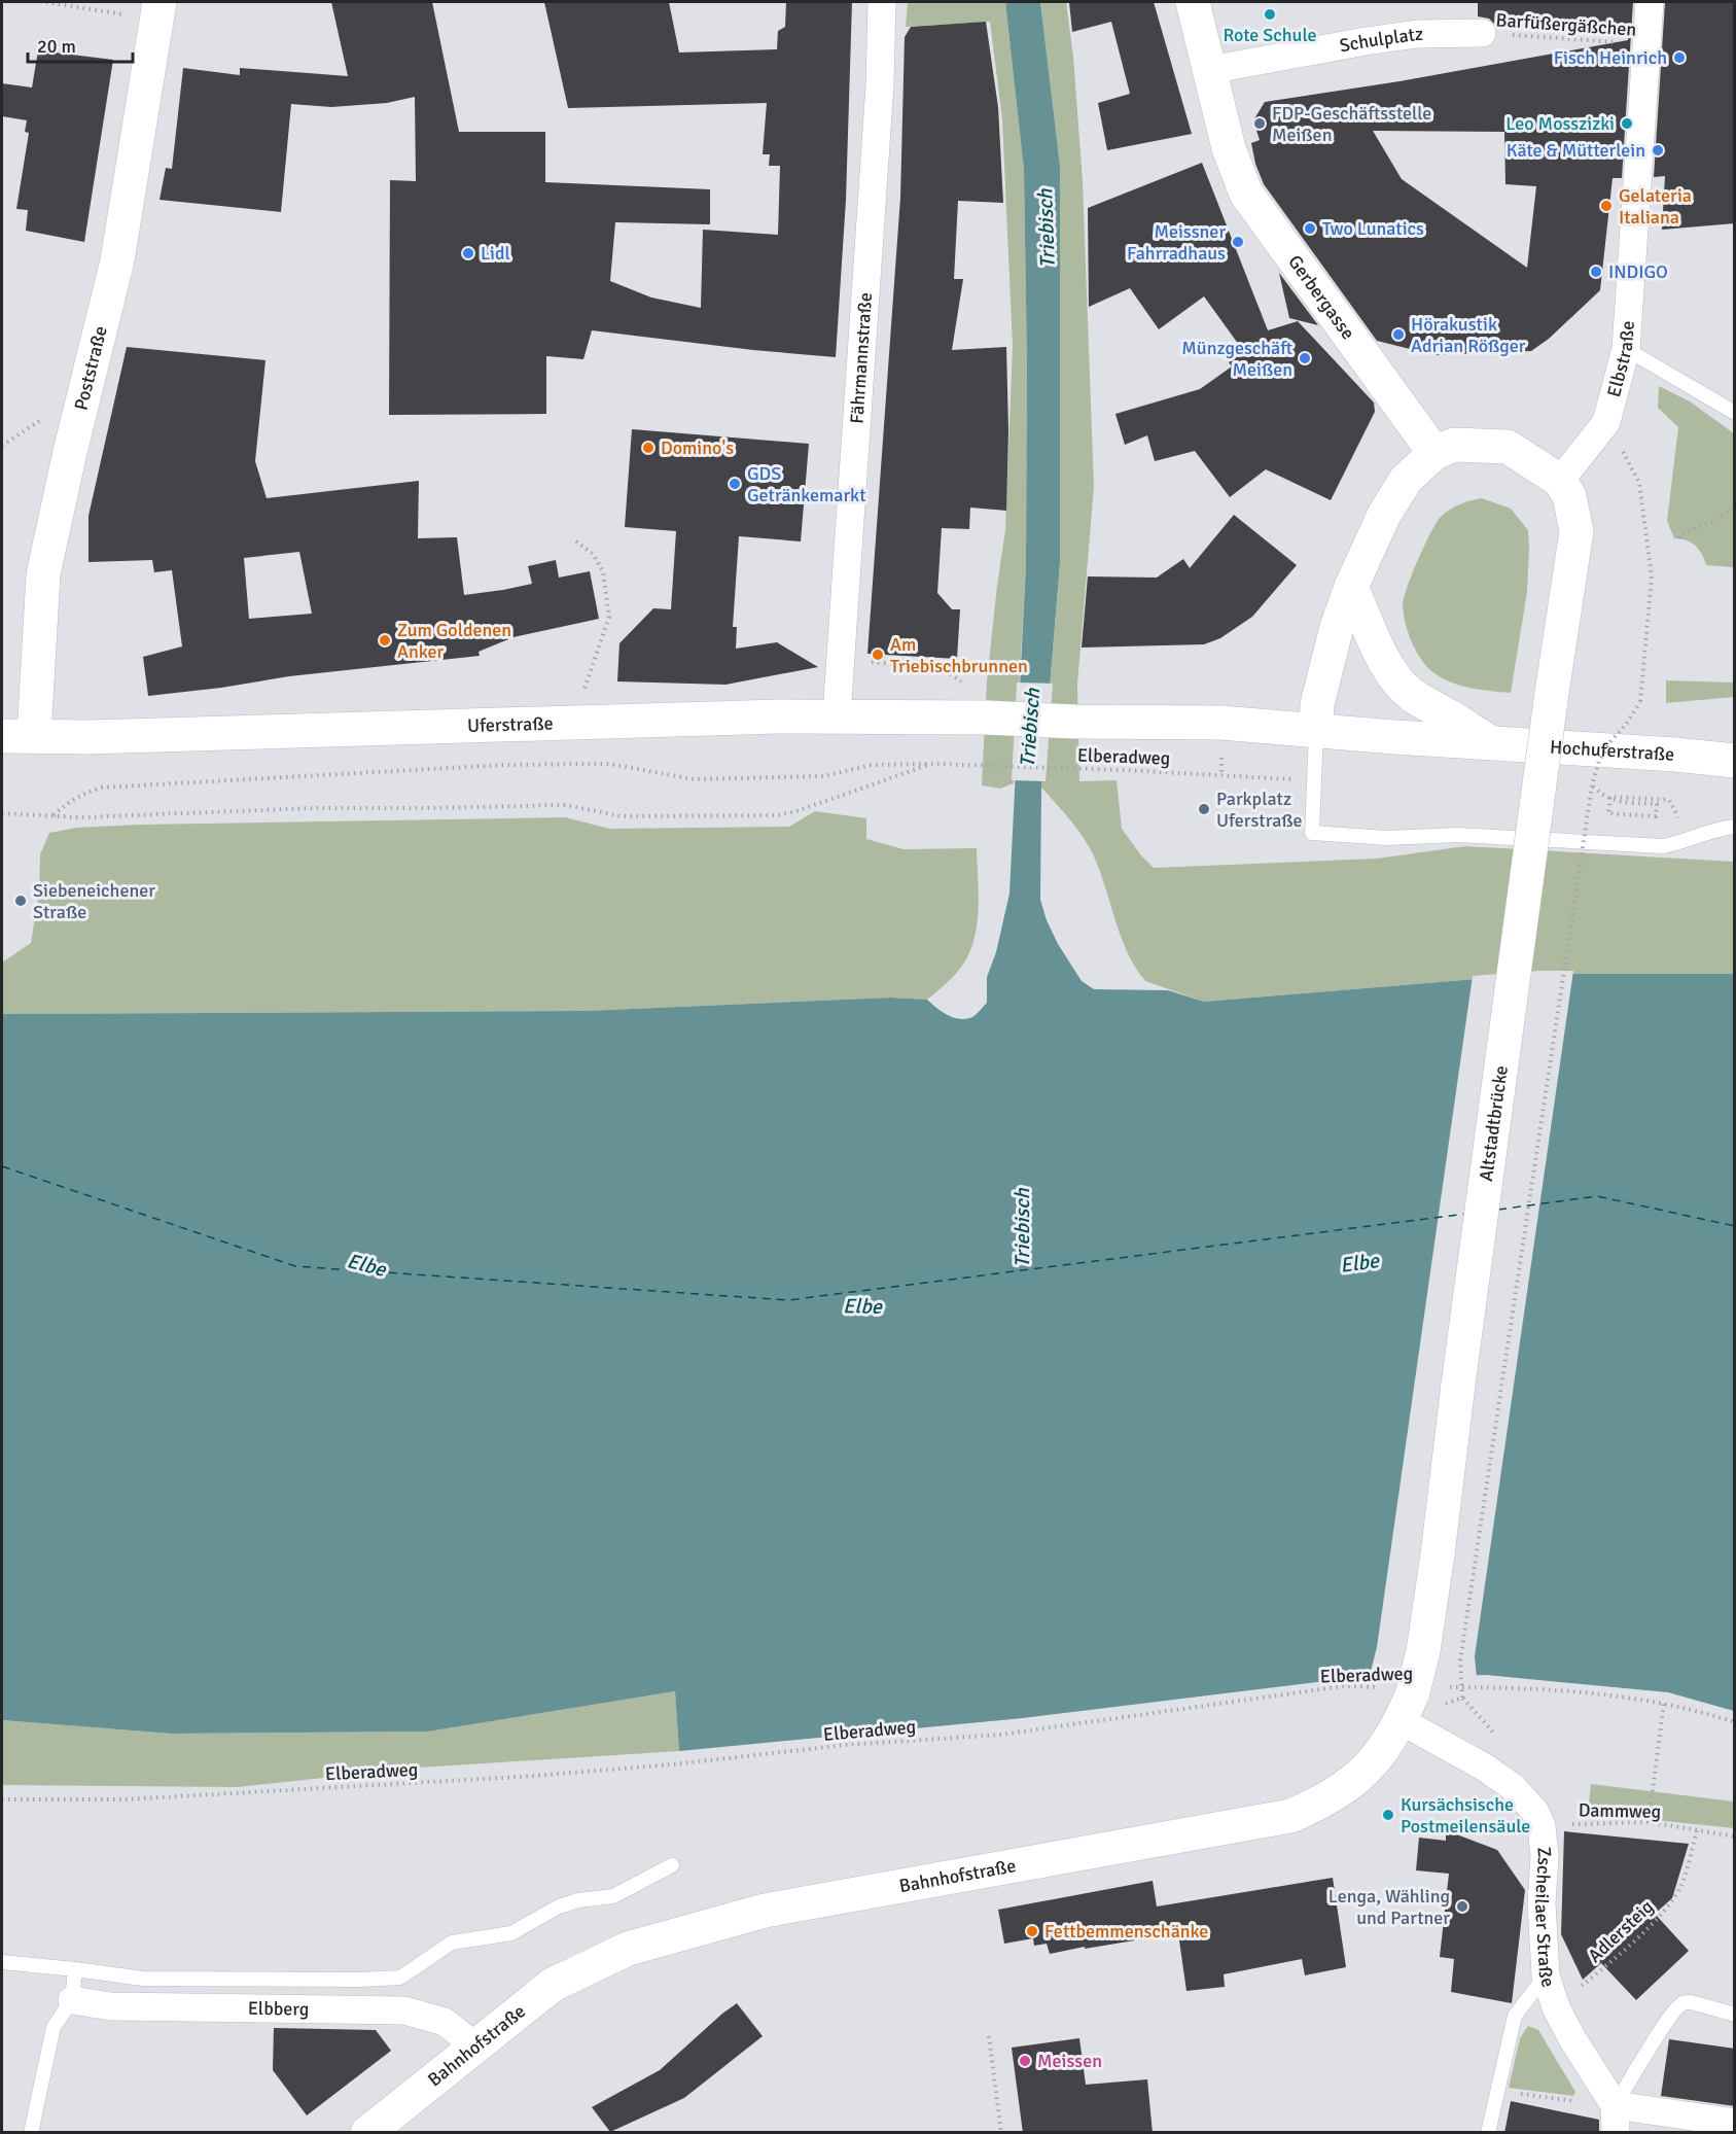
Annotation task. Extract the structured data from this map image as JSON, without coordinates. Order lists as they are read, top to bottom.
{
  "streets": {
    "main road": [
      "Gerbergasse",
      "Poststraße",
      "Uferstraße",
      "Hochuferstraße",
      "Altstadtbrücke",
      "Bahnhofstraße"
    ],
    "street": [
      "Schulplatz",
      "Elbstraße",
      "Fährmannstraße",
      "Zscheilaer Straße",
      "Elbberg"
    ],
    "path": [
      "Barfüßergäßchen",
      "Elberadweg",
      "Dammweg",
      "Adlersteig"
    ]
  },
  "crossings": [
    ["Barfüßergäßchen", "Schulplatz"],
    ["Barfüßergäßchen", "Elbstraße"],
    ["Schulplatz", "Gerbergasse"],
    ["Elbstraße", "Altstadtbrücke"],
    ["Fährmannstraße", "Uferstraße"],
    ["Poststraße", "Uferstraße"],
    ["Uferstraße", "Hochuferstraße"],
    ["Altstadtbrücke", "Bahnhofstraße"],
    ["Dammweg", "Zscheilaer Straße"],
    ["Dammweg", "Adlersteig"],
    ["Bahnhofstraße", "Zscheilaer Straße"],
    ["Bahnhofstraße", "Elbberg"]
  ],
  "water": ["Triebisch", "Elbe"],
  "places": [
    "Rote Schule",
    "Fisch Heinrich",
    "FDP-Geschäftsstelle Meißen",
    "Leo Mosszizki",
    "Käte & Mütterlein",
    "Gelateria Italiana",
    "Two Lunatics",
    "Meissner Fahrradhaus",
    "Lidl",
    "INDIGO",
    "Hörakustik Adrian Rößger",
    "Münzgeschäft Meißen",
    "Domino's",
    "GDS Getränkemarkt",
    "Zum Goldenen Anker",
    "Am Triebischbrunnen",
    "Parkplatz Uferstraße",
    "Siebeneichener Straße",
    "Kursächsische Postmeilensäule",
    "Lenga, Wähling und Partner",
    "Fettbemmenschänke",
    "Meissen"
  ],
  "scale_bar": "20 m"
}
